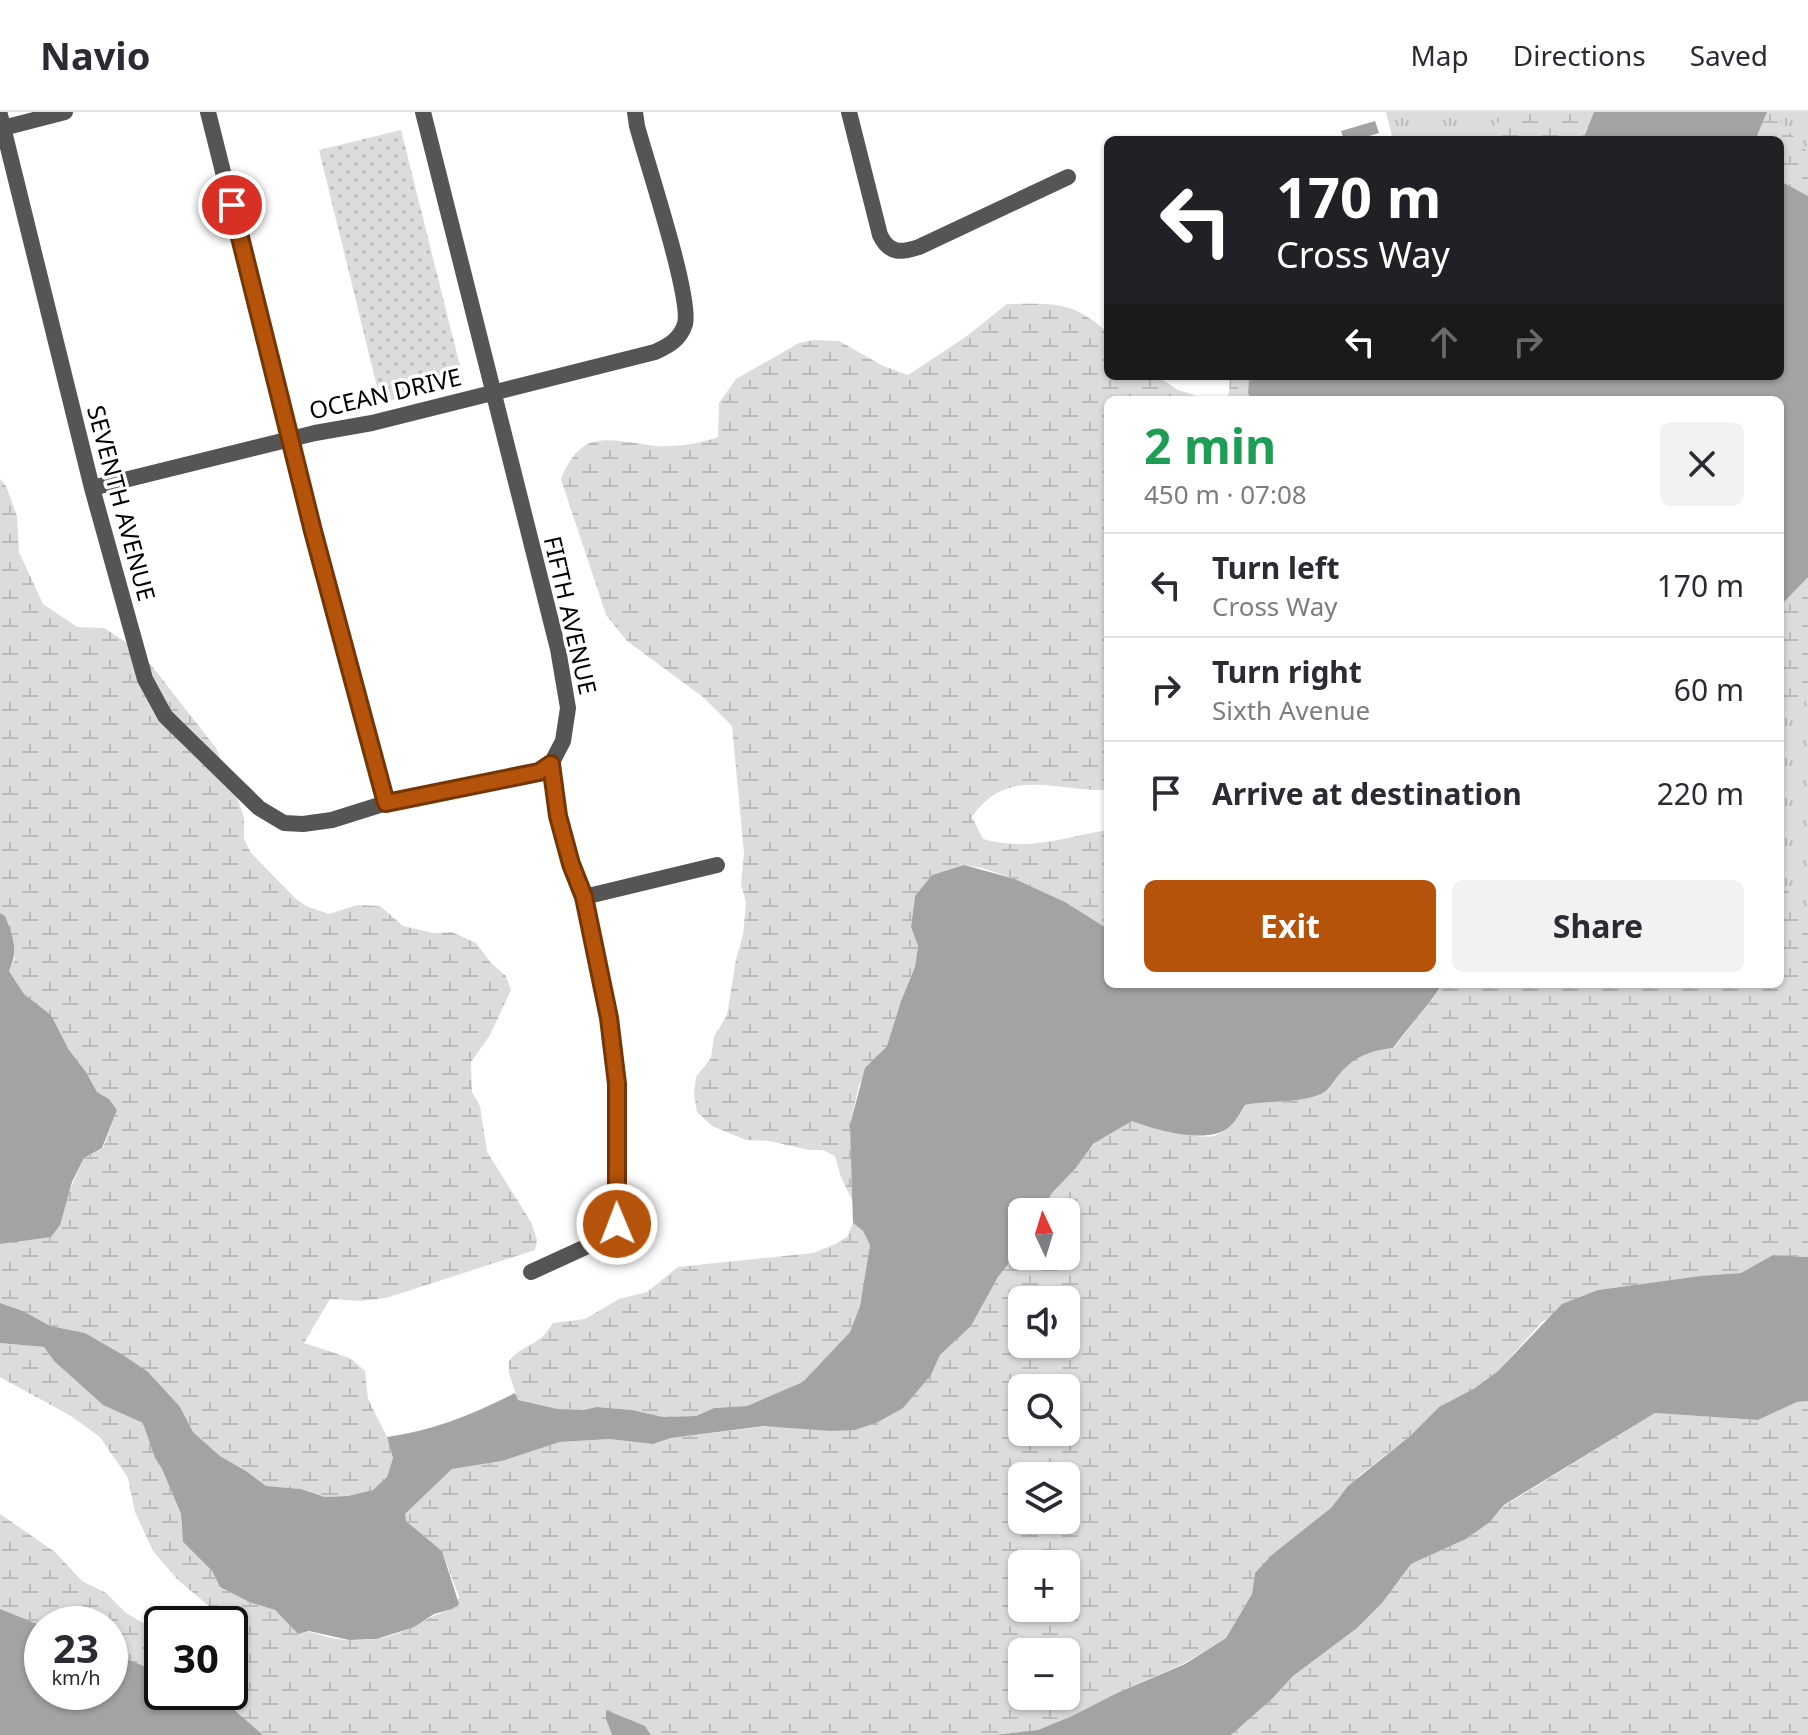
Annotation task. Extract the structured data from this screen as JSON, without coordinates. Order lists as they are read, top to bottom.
{
  "streets": {
    "street": ["OCEAN DRIVE", "SEVENTH AVENUE", "FIFTH AVENUE"]
  },
  "crossings": [
    ["OCEAN DRIVE", "SEVENTH AVENUE"],
    ["OCEAN DRIVE", "FIFTH AVENUE"]
  ],
  "north": "top",
  "page": {
    "header": "Navio",
    "nav": ["Map", "Directions", "Saved"],
    "turn": ["170 m", "Cross Way"],
    "heading": ["2 min", "450 m · 07:08"],
    "list": [
      {
        "name": "Turn left",
        "note": "Cross Way",
        "value": "170 m"
      },
      {
        "name": "Turn right",
        "note": "Sixth Avenue",
        "value": "60 m"
      },
      {
        "name": "Arrive at destination",
        "value": "220 m"
      }
    ],
    "buttons": ["Exit", "Share"],
    "map_buttons": ["+", "−"],
    "speed": "23 km/h",
    "limit": "30"
  }
}
